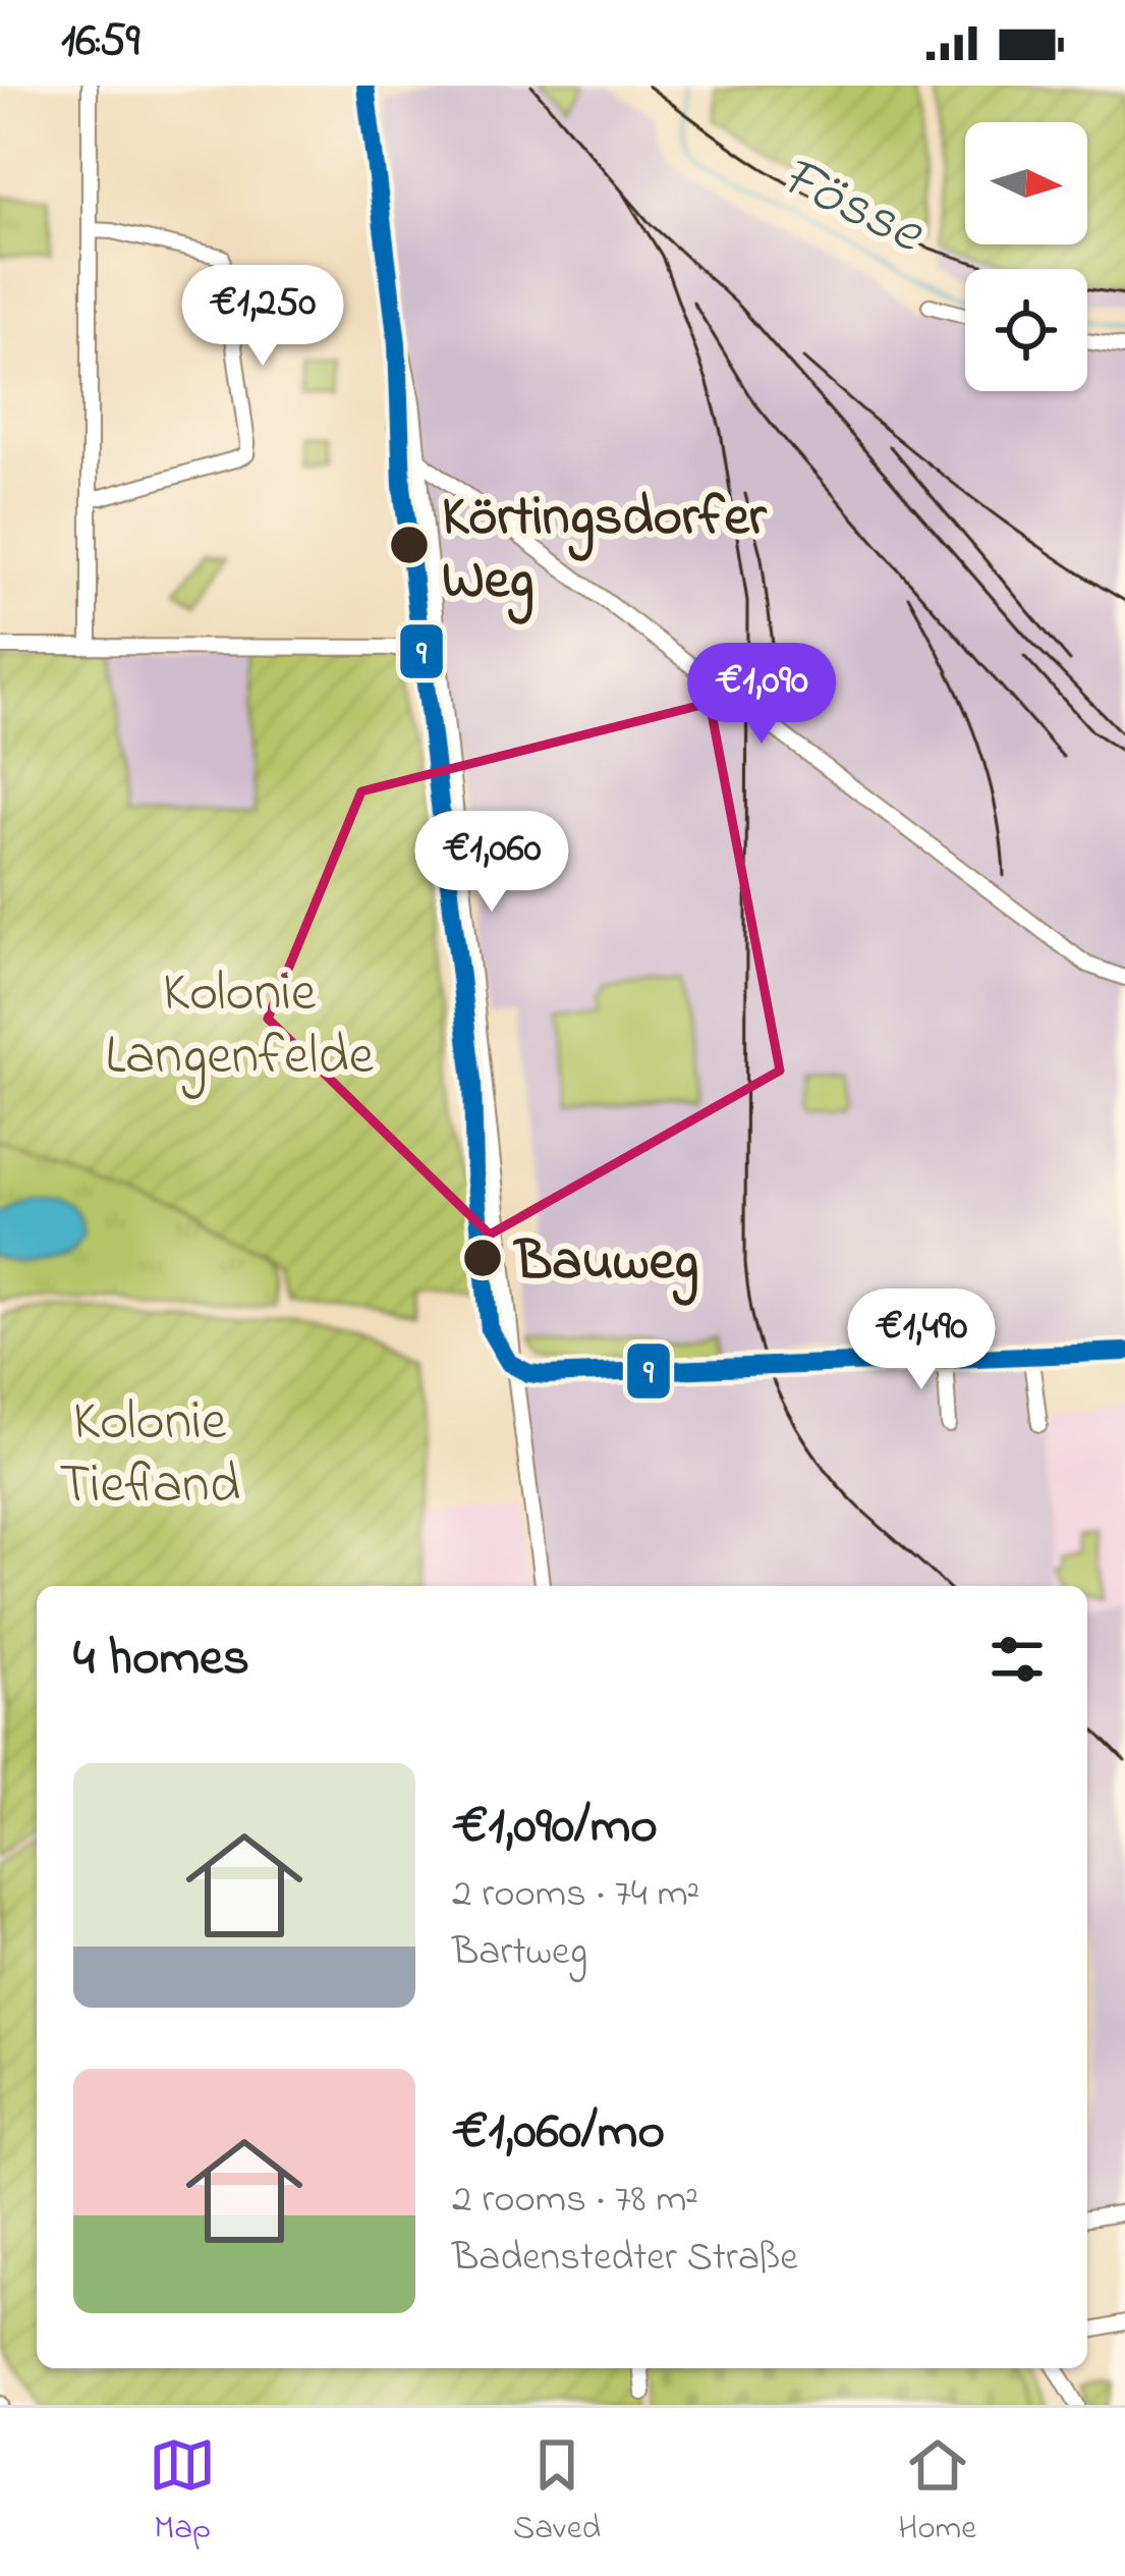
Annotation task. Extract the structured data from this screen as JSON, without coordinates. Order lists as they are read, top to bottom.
{
  "water": ["Fösse"],
  "parks": ["Kolonie Langenfelde", "Kolonie Tiefland"],
  "places": ["Körtingsdorfer Weg", "Bauweg"],
  "lines": ["transit line 9"],
  "north": "right",
  "page": {
    "status": "16:59",
    "price": [
      "€1,250",
      "€1,090",
      "€1,060",
      "€1,490"
    ],
    "heading": "4 homes",
    "list": [
      {
        "name": "€1,090/mo",
        "note": "2 rooms · 74 m² · Bartweg"
      },
      {
        "name": "€1,060/mo",
        "note": "2 rooms · 78 m² · Badenstedter Straße"
      }
    ],
    "tabs": ["Map", "Saved", "Home"]
  }
}
